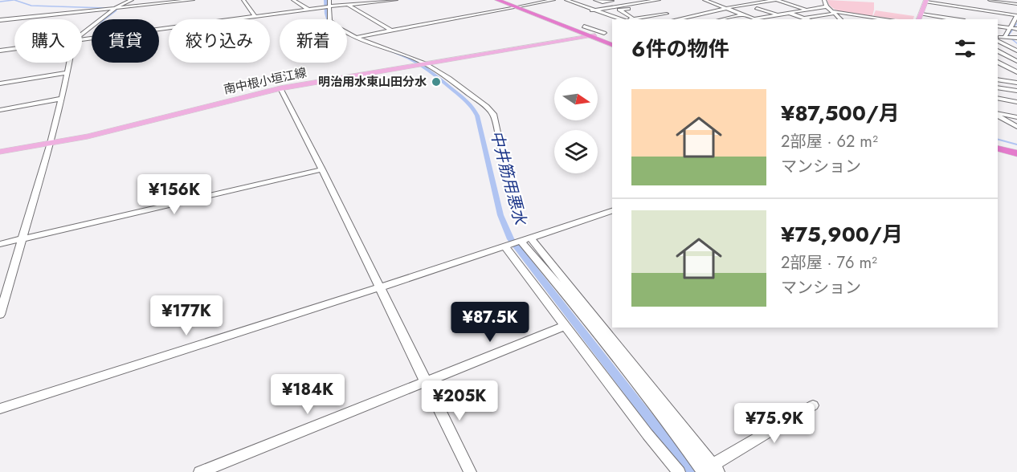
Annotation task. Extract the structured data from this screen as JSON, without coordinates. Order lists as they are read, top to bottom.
{
  "streets": {
    "main road": ["南中根小垣江線"]
  },
  "water": ["中井筋用悪水"],
  "places": ["明治用水東山田分水"],
  "north": "right",
  "page": {
    "chip": [
      "購入",
      "賃貸",
      "絞り込み",
      "新着"
    ],
    "heading": "6件の物件",
    "list": [
      {
        "name": "¥87,500/月",
        "note": "2部屋 · 62 m² · マンション"
      },
      {
        "name": "¥75,900/月",
        "note": "2部屋 · 76 m² · マンション"
      }
    ],
    "price": [
      "¥156K",
      "¥177K",
      "¥87.5K",
      "¥184K",
      "¥205K",
      "¥75.9K"
    ]
  }
}
